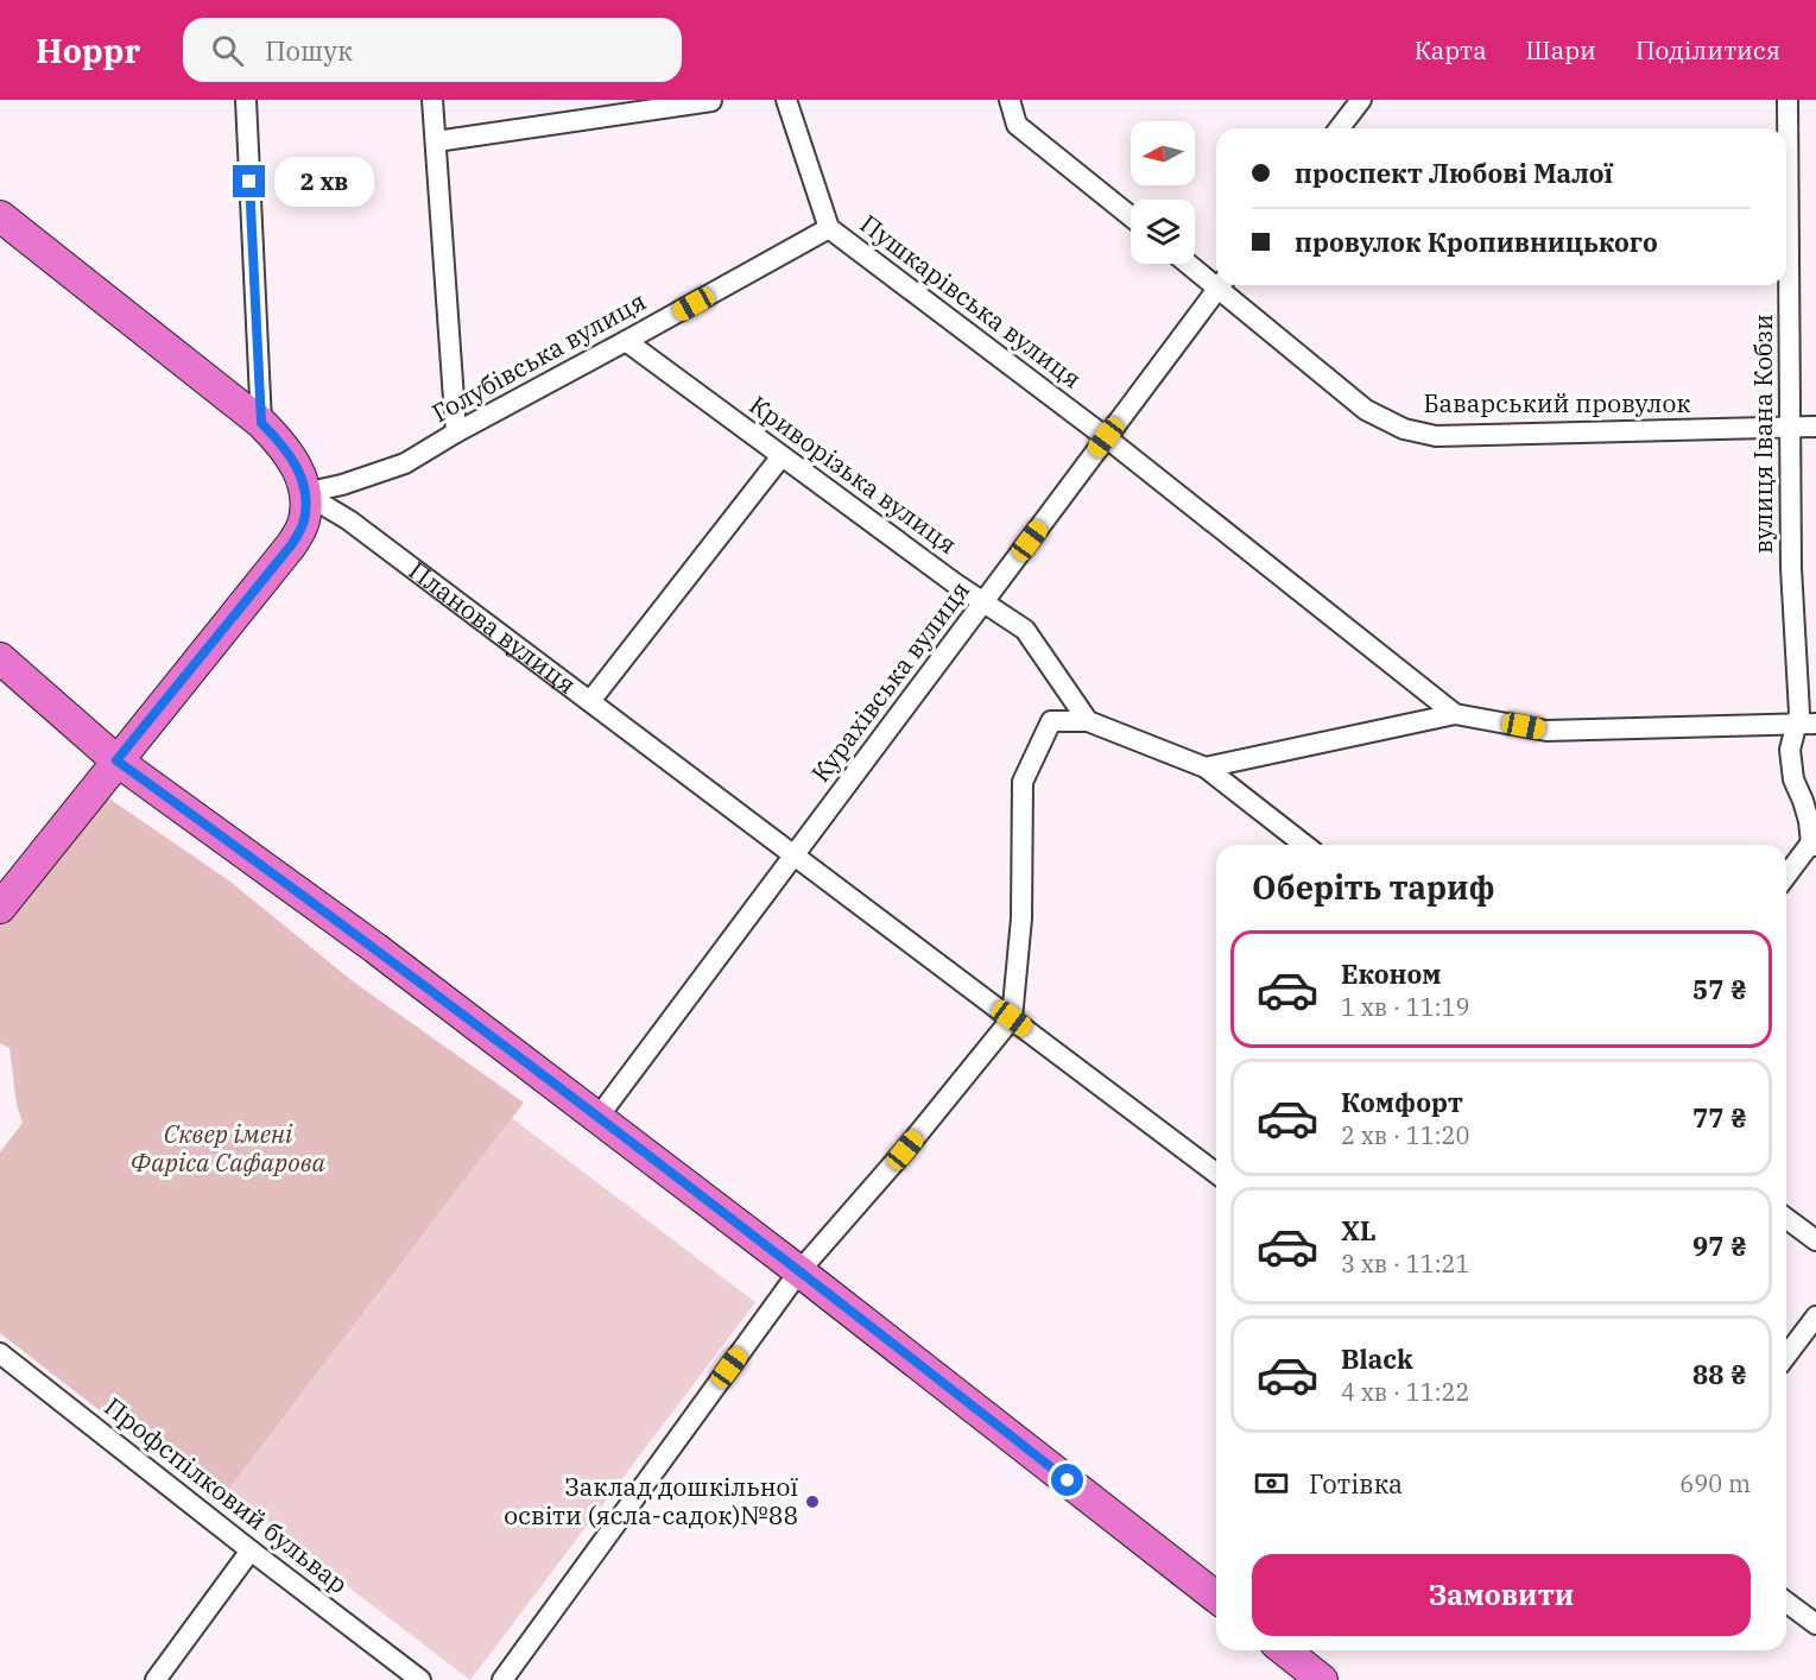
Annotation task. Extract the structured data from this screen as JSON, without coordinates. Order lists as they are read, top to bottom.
{
  "streets": {
    "street": [
      "Пушкарівська вулиця",
      "Голубівська вулиця",
      "Баварський провулок",
      "вулиця Івана Кобзи",
      "Криворізька вулиця",
      "Планова вулиця",
      "Курахівська вулиця",
      "Профспілковий бульвар"
    ]
  },
  "crossings": [
    ["Пушкарівська вулиця", "Голубівська вулиця"],
    ["Пушкарівська вулиця", "Курахівська вулиця"],
    ["Голубівська вулиця", "Криворізька вулиця"],
    ["Голубівська вулиця", "Планова вулиця"],
    ["Баварський провулок", "вулиця Івана Кобзи"],
    ["Криворізька вулиця", "Курахівська вулиця"],
    ["Планова вулиця", "Курахівська вулиця"]
  ],
  "parks": ["Сквер імені Фаріса Сафарова"],
  "places": ["Заклад дошкільної освіти (ясла-садок)№88"],
  "north": "left",
  "page": {
    "header": "Hoppr",
    "search": "Пошук",
    "nav": ["Карта", "Шари", "Поділитися"],
    "banner": ["проспект Любові Малої", "провулок Кропивницького"],
    "bubble": "2 хв",
    "heading": "Оберіть тариф",
    "list": [
      {
        "name": "Економ",
        "note": "1 хв · 11:19",
        "value": "57 ₴"
      },
      {
        "name": "Комфорт",
        "note": "2 хв · 11:20",
        "value": "77 ₴"
      },
      {
        "name": "XL",
        "note": "3 хв · 11:21",
        "value": "97 ₴"
      },
      {
        "name": "Black",
        "note": "4 хв · 11:22",
        "value": "88 ₴"
      }
    ],
    "pay": ["Готівка", "690 m"],
    "buttons": "Замовити"
  }
}
